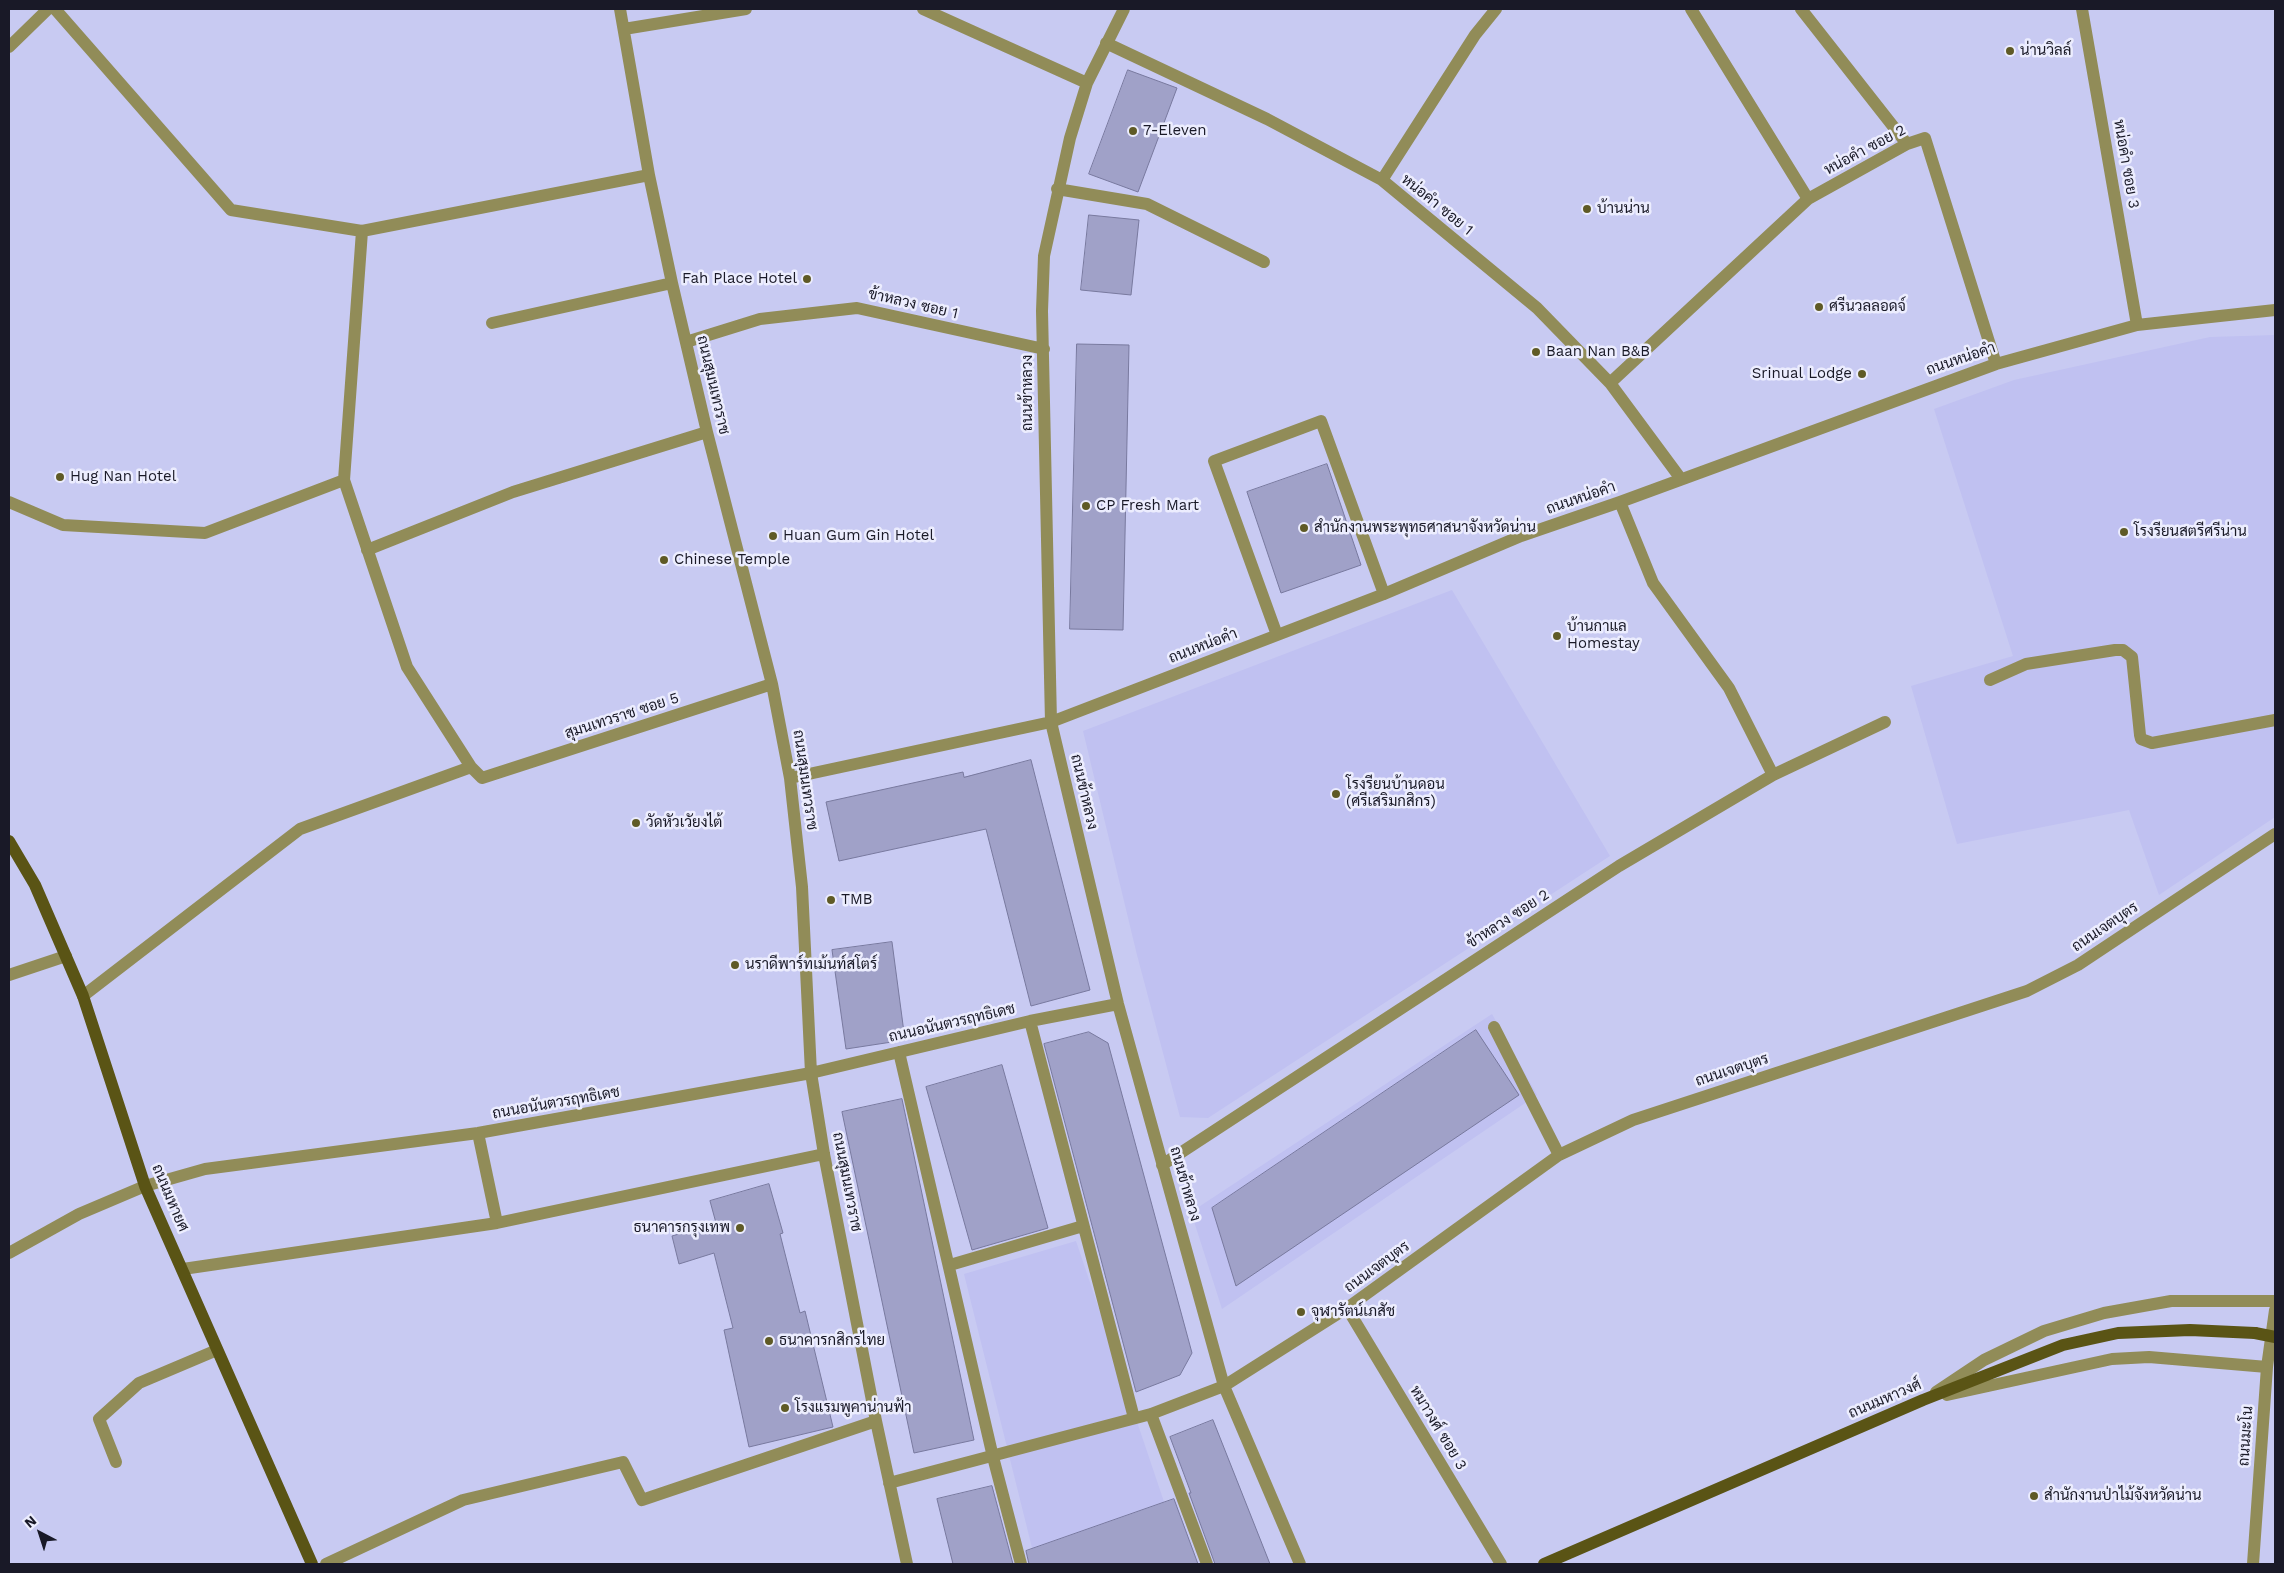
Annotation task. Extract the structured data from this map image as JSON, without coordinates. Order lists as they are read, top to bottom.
{
  "streets": {
    "main road": ["ถนนมหายศ", "ถนนมหาวงศ์"],
    "street": [
      "หน่อคำ ซอย 2",
      "หน่อคำ ซอย 3",
      "หน่อคำ ซอย 1",
      "ข้าหลวง ซอย 1",
      "ถนนหน่อคำ",
      "ถนนสุมนเทวราช",
      "ถนนข้าหลวง",
      "สุมนเทวราช ซอย 5",
      "ข้าหลวง ซอย 2",
      "ถนนเจตบุตร",
      "ถนนอนันตวรฤทธิเดช",
      "หมาวงศ์ ซอย 3",
      "ถนนมะโน"
    ]
  },
  "crossings": [
    ["หน่อคำ ซอย 2", "หน่อคำ ซอย 1"],
    ["หน่อคำ ซอย 2", "ถนนหน่อคำ"],
    ["หน่อคำ ซอย 3", "ถนนหน่อคำ"],
    ["หน่อคำ ซอย 1", "ถนนหน่อคำ"],
    ["หน่อคำ ซอย 1", "ถนนข้าหลวง"],
    ["ข้าหลวง ซอย 1", "ถนนสุมนเทวราช"],
    ["ข้าหลวง ซอย 1", "ถนนข้าหลวง"],
    ["ถนนหน่อคำ", "ถนนสุมนเทวราช"],
    ["ถนนหน่อคำ", "ถนนข้าหลวง"],
    ["ถนนสุมนเทวราช", "สุมนเทวราช ซอย 5"],
    ["ถนนสุมนเทวราช", "ถนนเจตบุตร"],
    ["ถนนสุมนเทวราช", "ถนนอนันตวรฤทธิเดช"],
    ["ถนนข้าหลวง", "ข้าหลวง ซอย 2"],
    ["ถนนข้าหลวง", "ถนนเจตบุตร"],
    ["ถนนข้าหลวง", "ถนนอนันตวรฤทธิเดช"],
    ["ถนนเจตบุตร", "หมาวงศ์ ซอย 3"],
    ["ถนนอนันตวรฤทธิเดช", "ถนนมหายศ"]
  ],
  "places": [
    "น่านวิลล์",
    "7-Eleven",
    "บ้านน่าน",
    "Fah Place Hotel",
    "ศรีนวลลอดจ์",
    "Baan Nan B&B",
    "Srinual Lodge",
    "Hug Nan Hotel",
    "CP Fresh Mart",
    "สำนักงานพระพุทธศาสนาจังหวัดน่าน",
    "โรงรียนสตรีศรีน่าน",
    "Huan Gum Gin Hotel",
    "Chinese Temple",
    "บ้านกาแล Homestay",
    "โรงรียนบ้านดอน (ศรีเสริมกสิกร)",
    "วัดหัวเวัยงไต้",
    "TMB",
    "นราดีพาร์ทเม้นท์สโตร์",
    "ธนาคารกรุงเทพ",
    "จุฬารัตน์เภสัช",
    "ธนาคารกสิกรไทย",
    "โรงแรมพูคาน่านฟ้า",
    "สำนักงานป่าไม้จังหวัดน่าน"
  ],
  "north": "top left"
}
